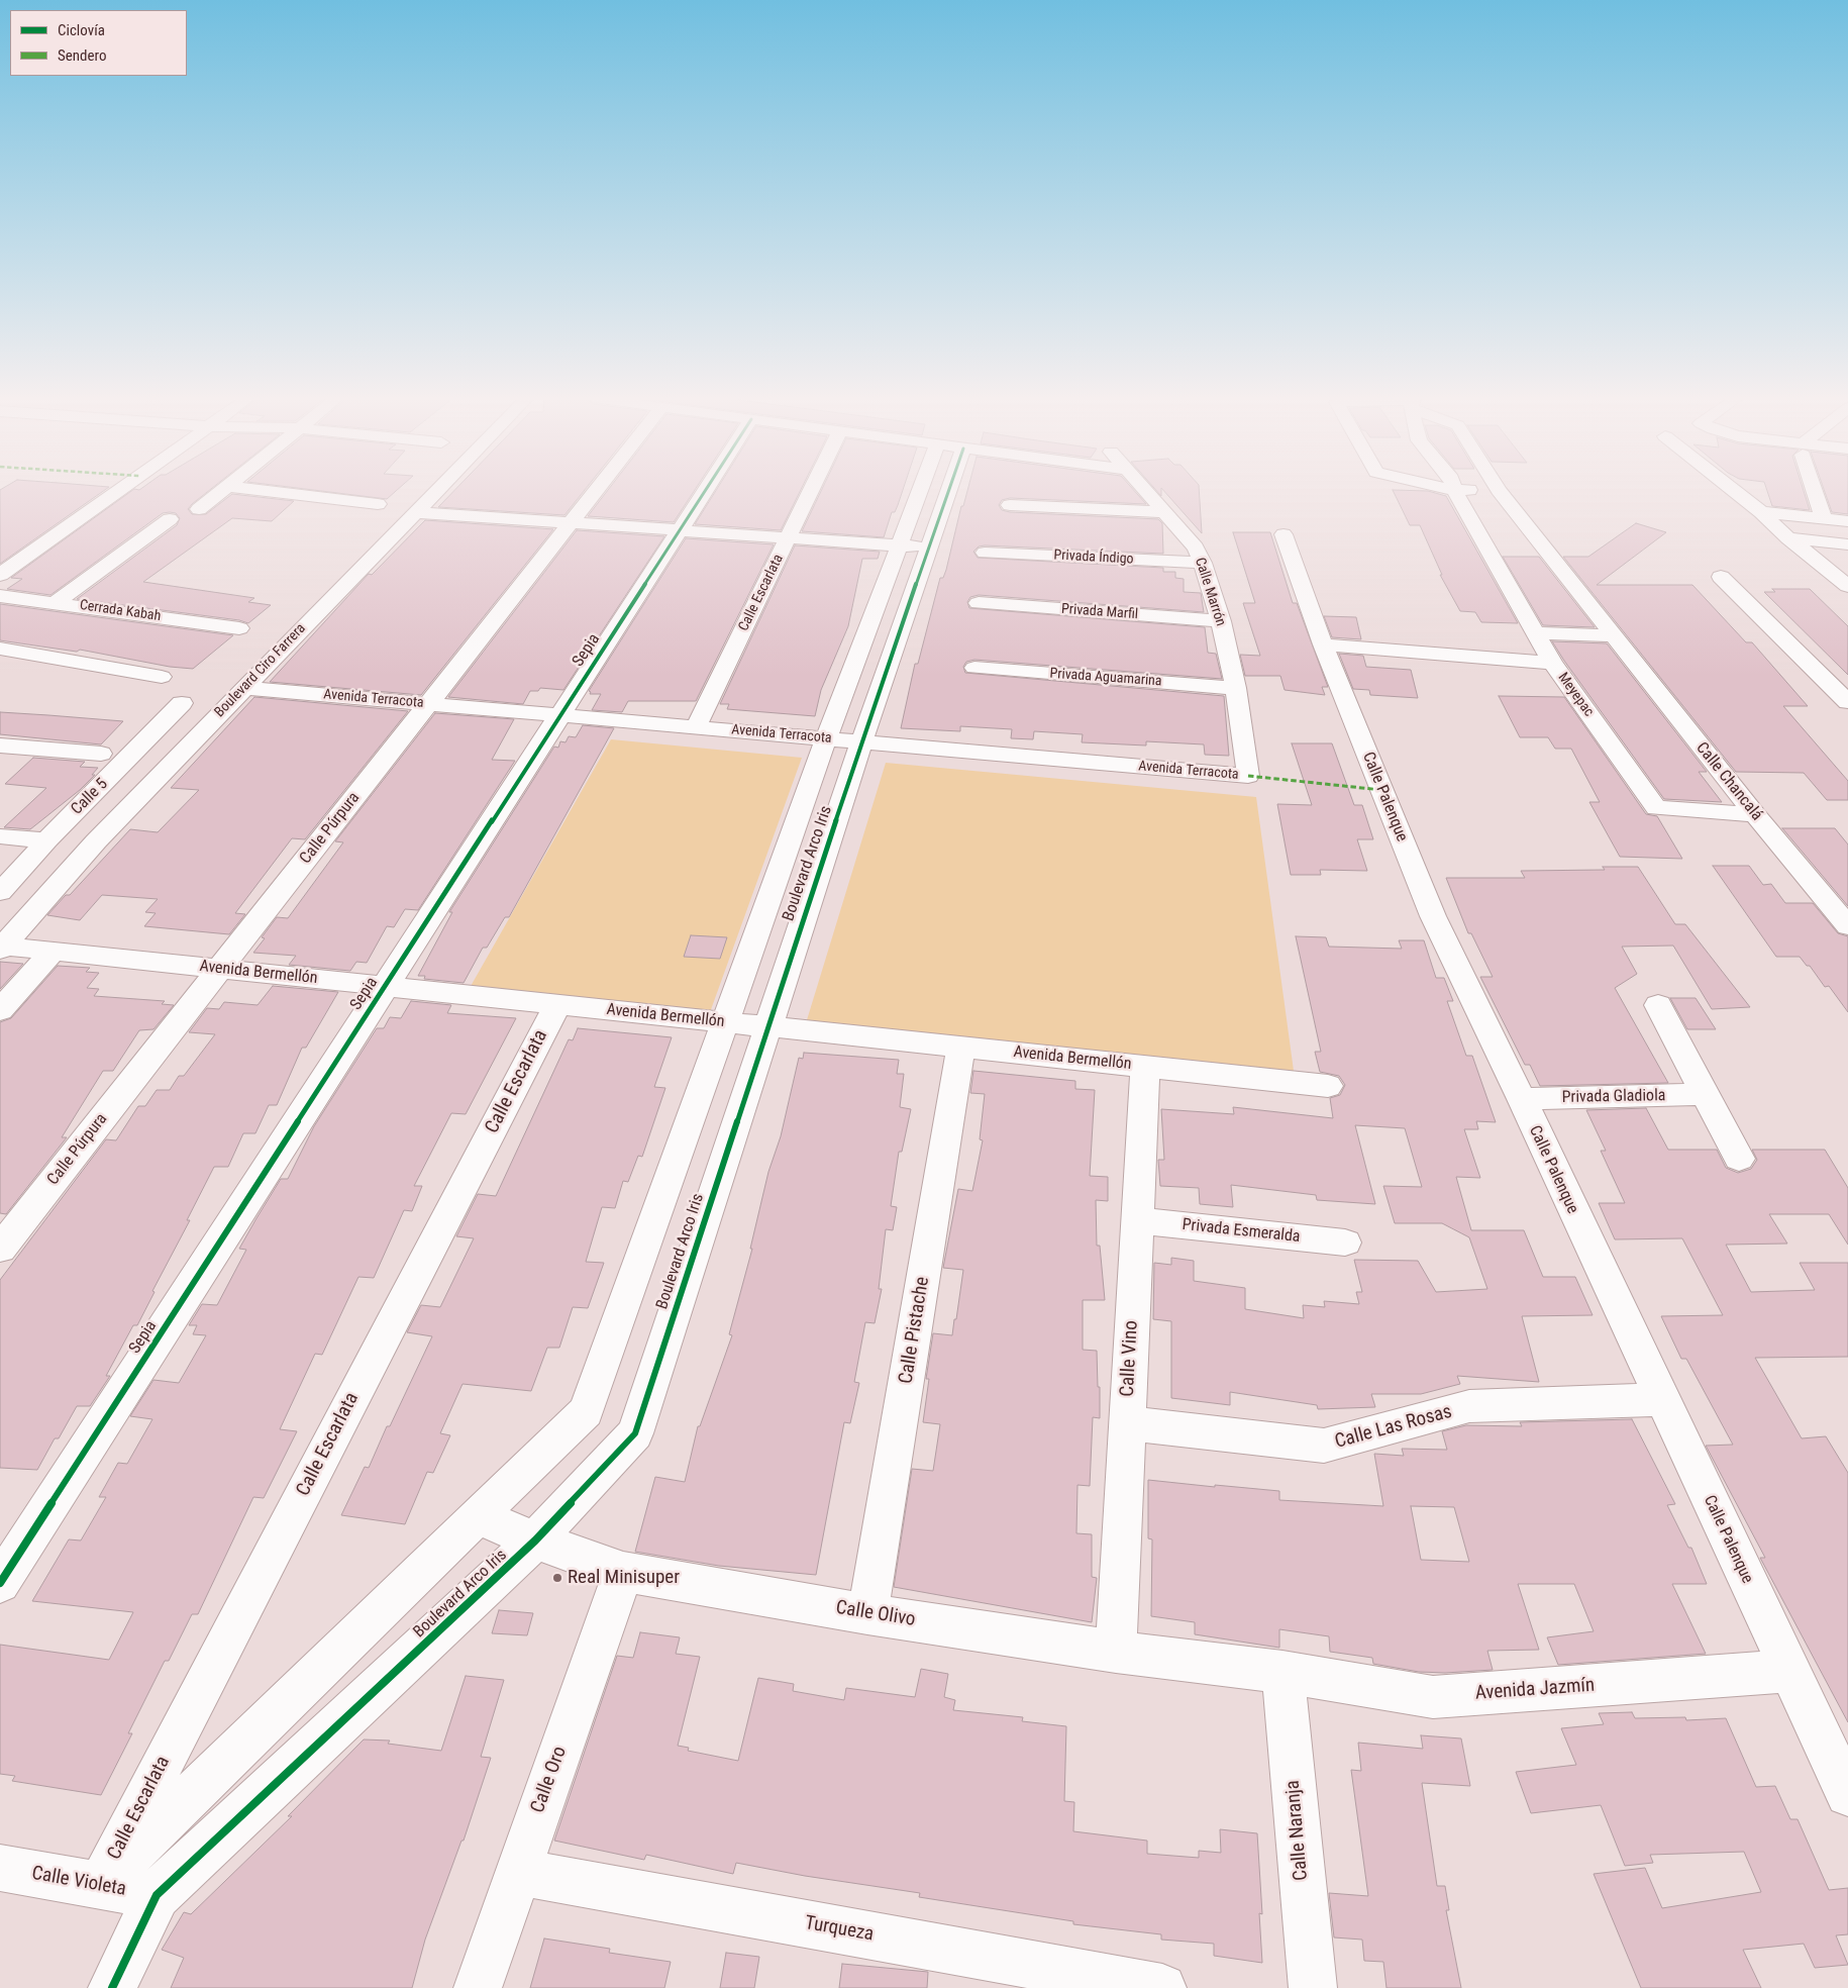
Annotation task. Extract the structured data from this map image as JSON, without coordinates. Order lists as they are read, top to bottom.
{
  "streets": {
    "street": [
      "Privada Índigo",
      "Calle Marrón",
      "Calle Escarlata",
      "Cerrada Kabah",
      "Privada Marfil",
      "Sepia",
      "Boulevard Ciro Farrera",
      "Privada Aguamarina",
      "Meyepac",
      "Avenida Terracota",
      "Calle Chancalá",
      "Calle 5",
      "Calle Palenque",
      "Calle Púrpura",
      "Boulevard Arco Iris",
      "Avenida Bermellón",
      "Privada Gladiola",
      "Privada Esmeralda",
      "Calle Pistache",
      "Calle Vino",
      "Calle Las Rosas",
      "Calle Olivo",
      "Avenida Jazmín",
      "Calle Oro",
      "Calle Naranja",
      "Calle Violeta",
      "Turqueza"
    ]
  },
  "crossings": [
    ["Privada Índigo", "Calle Marrón"],
    ["Calle Marrón", "Privada Marfil"],
    ["Calle Marrón", "Privada Aguamarina"],
    ["Calle Marrón", "Avenida Terracota"],
    ["Calle Escarlata", "Avenida Terracota"],
    ["Calle Escarlata", "Boulevard Arco Iris"],
    ["Calle Escarlata", "Avenida Bermellón"],
    ["Calle Escarlata", "Calle Violeta"],
    ["Sepia", "Avenida Terracota"],
    ["Sepia", "Avenida Bermellón"],
    ["Boulevard Ciro Farrera", "Avenida Terracota"],
    ["Boulevard Ciro Farrera", "Avenida Bermellón"],
    ["Meyepac", "Calle Chancalá"],
    ["Avenida Terracota", "Calle Púrpura"],
    ["Avenida Terracota", "Boulevard Arco Iris"],
    ["Calle Palenque", "Privada Gladiola"],
    ["Calle Palenque", "Calle Las Rosas"],
    ["Calle Palenque", "Avenida Jazmín"],
    ["Calle Púrpura", "Avenida Bermellón"],
    ["Boulevard Arco Iris", "Avenida Bermellón"],
    ["Boulevard Arco Iris", "Calle Olivo"],
    ["Boulevard Arco Iris", "Calle Violeta"],
    ["Avenida Bermellón", "Calle Pistache"],
    ["Avenida Bermellón", "Calle Vino"],
    ["Privada Esmeralda", "Calle Vino"],
    ["Calle Pistache", "Calle Olivo"],
    ["Calle Vino", "Calle Las Rosas"],
    ["Calle Vino", "Calle Olivo"],
    ["Calle Olivo", "Avenida Jazmín"],
    ["Calle Olivo", "Calle Oro"],
    ["Calle Olivo", "Calle Naranja"],
    ["Avenida Jazmín", "Calle Naranja"],
    ["Calle Oro", "Turqueza"]
  ],
  "places": ["Real Minisuper"],
  "legend": ["Ciclovía", "Sendero"]
}
